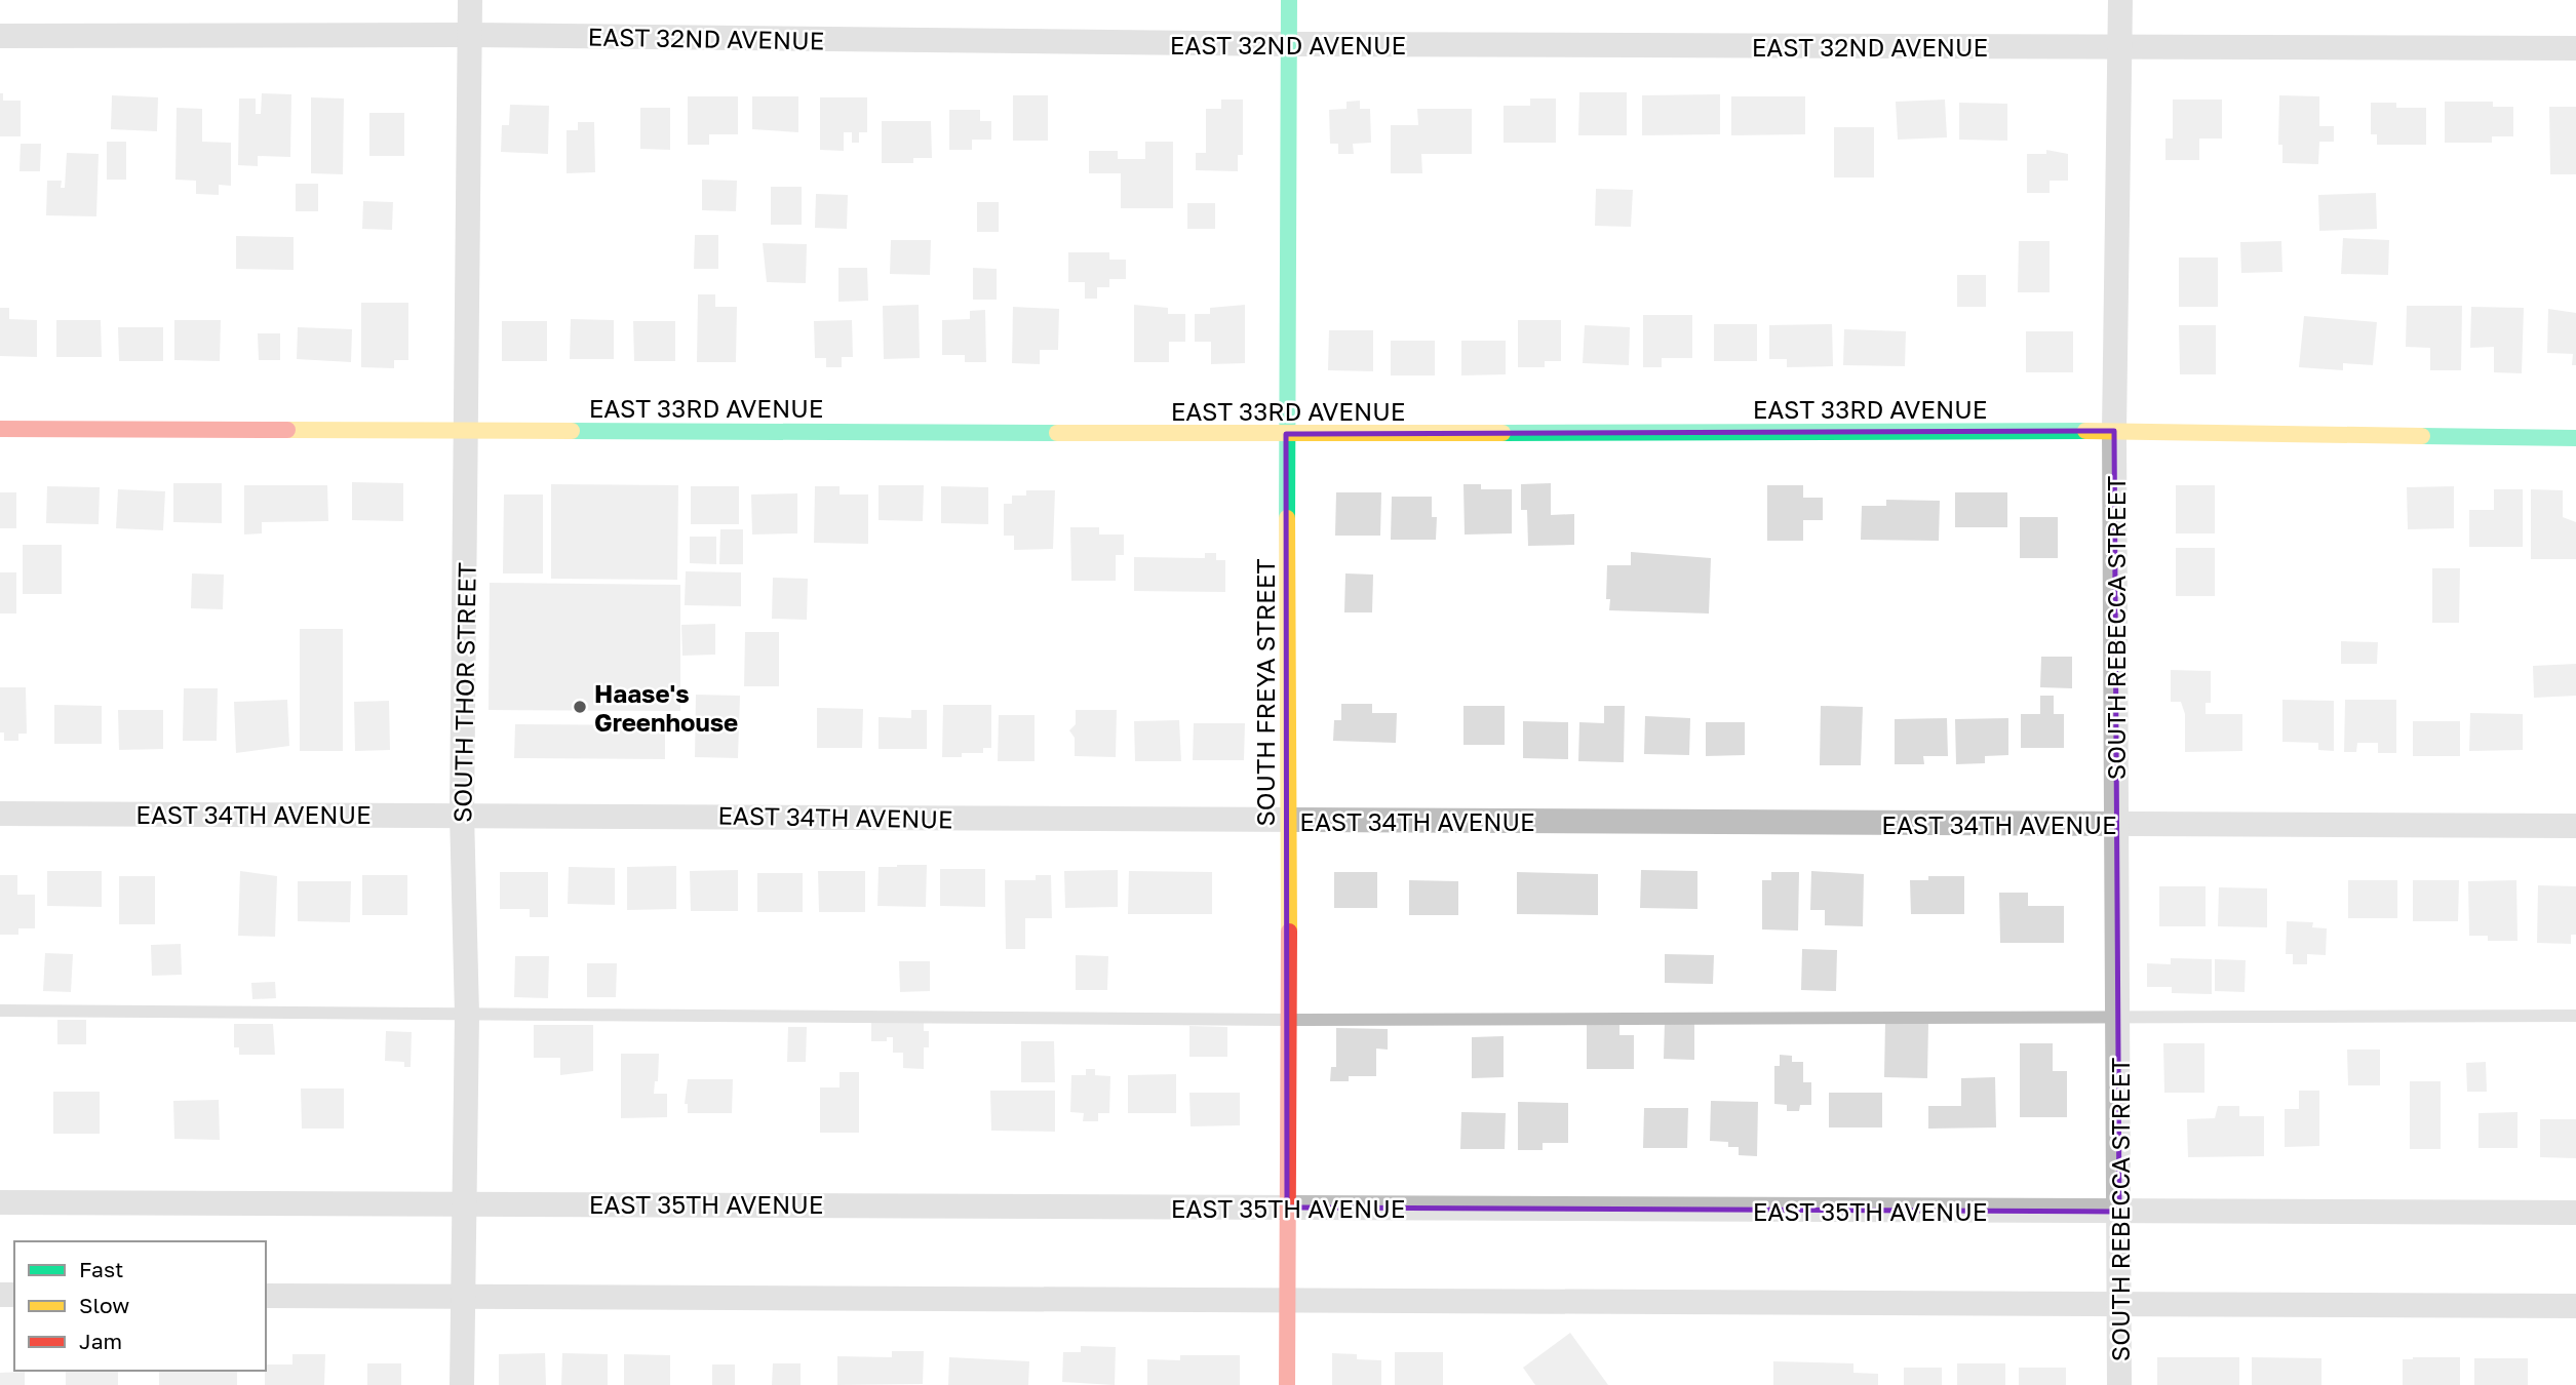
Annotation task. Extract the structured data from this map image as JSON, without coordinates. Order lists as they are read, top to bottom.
{
  "streets": {
    "street": [
      "EAST 32ND AVENUE",
      "EAST 33RD AVENUE",
      "SOUTH REBECCA STREET",
      "SOUTH THOR STREET",
      "SOUTH FREYA STREET",
      "EAST 34TH AVENUE",
      "EAST 35TH AVENUE"
    ]
  },
  "crossings": [
    ["EAST 32ND AVENUE", "SOUTH REBECCA STREET"],
    ["EAST 32ND AVENUE", "SOUTH THOR STREET"],
    ["EAST 32ND AVENUE", "SOUTH FREYA STREET"],
    ["EAST 33RD AVENUE", "SOUTH REBECCA STREET"],
    ["EAST 33RD AVENUE", "SOUTH THOR STREET"],
    ["EAST 33RD AVENUE", "SOUTH FREYA STREET"],
    ["SOUTH REBECCA STREET", "EAST 34TH AVENUE"],
    ["SOUTH REBECCA STREET", "EAST 35TH AVENUE"],
    ["SOUTH THOR STREET", "EAST 34TH AVENUE"],
    ["SOUTH THOR STREET", "EAST 35TH AVENUE"],
    ["SOUTH FREYA STREET", "EAST 34TH AVENUE"],
    ["SOUTH FREYA STREET", "EAST 35TH AVENUE"]
  ],
  "places": ["Haase's Greenhouse"],
  "legend": ["Fast", "Slow", "Jam"]
}
